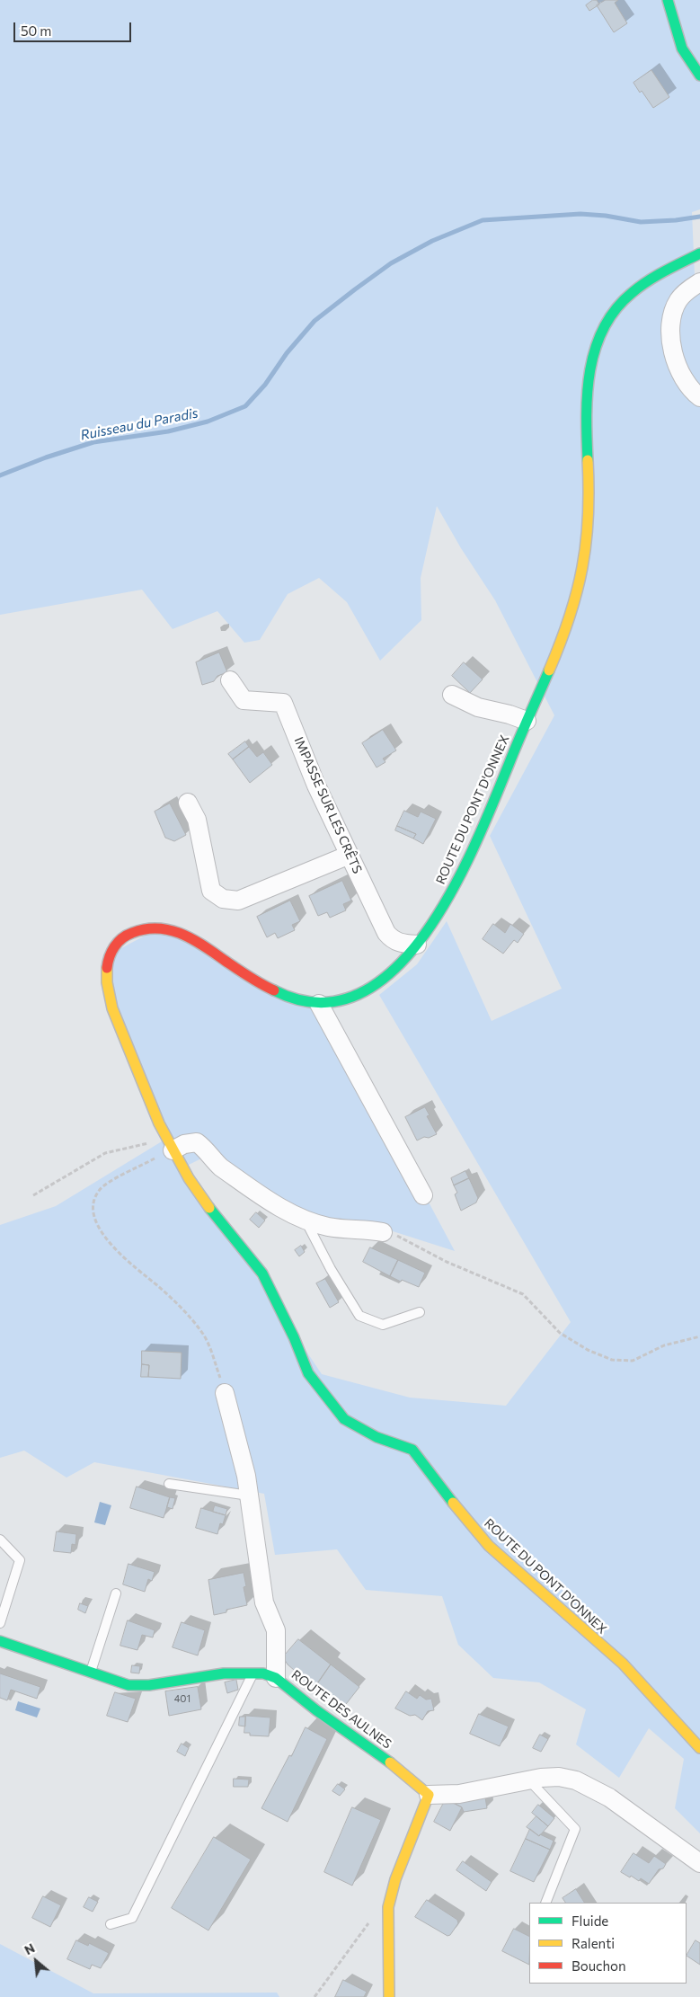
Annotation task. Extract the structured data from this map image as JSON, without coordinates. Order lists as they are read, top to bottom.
{
  "streets": {
    "street": ["IMPASSE SUR LES CRÊTS", "ROUTE DU PONT D'ONNEX", "ROUTE DES AULNES"]
  },
  "crossings": [
    ["IMPASSE SUR LES CRÊTS", "ROUTE DU PONT D'ONNEX"]
  ],
  "water": ["Ruisseau du Paradis"],
  "house_numbers": ["401"],
  "legend": ["Fluide", "Ralenti", "Bouchon"],
  "scale_bar": "50 m",
  "north": "top left"
}
